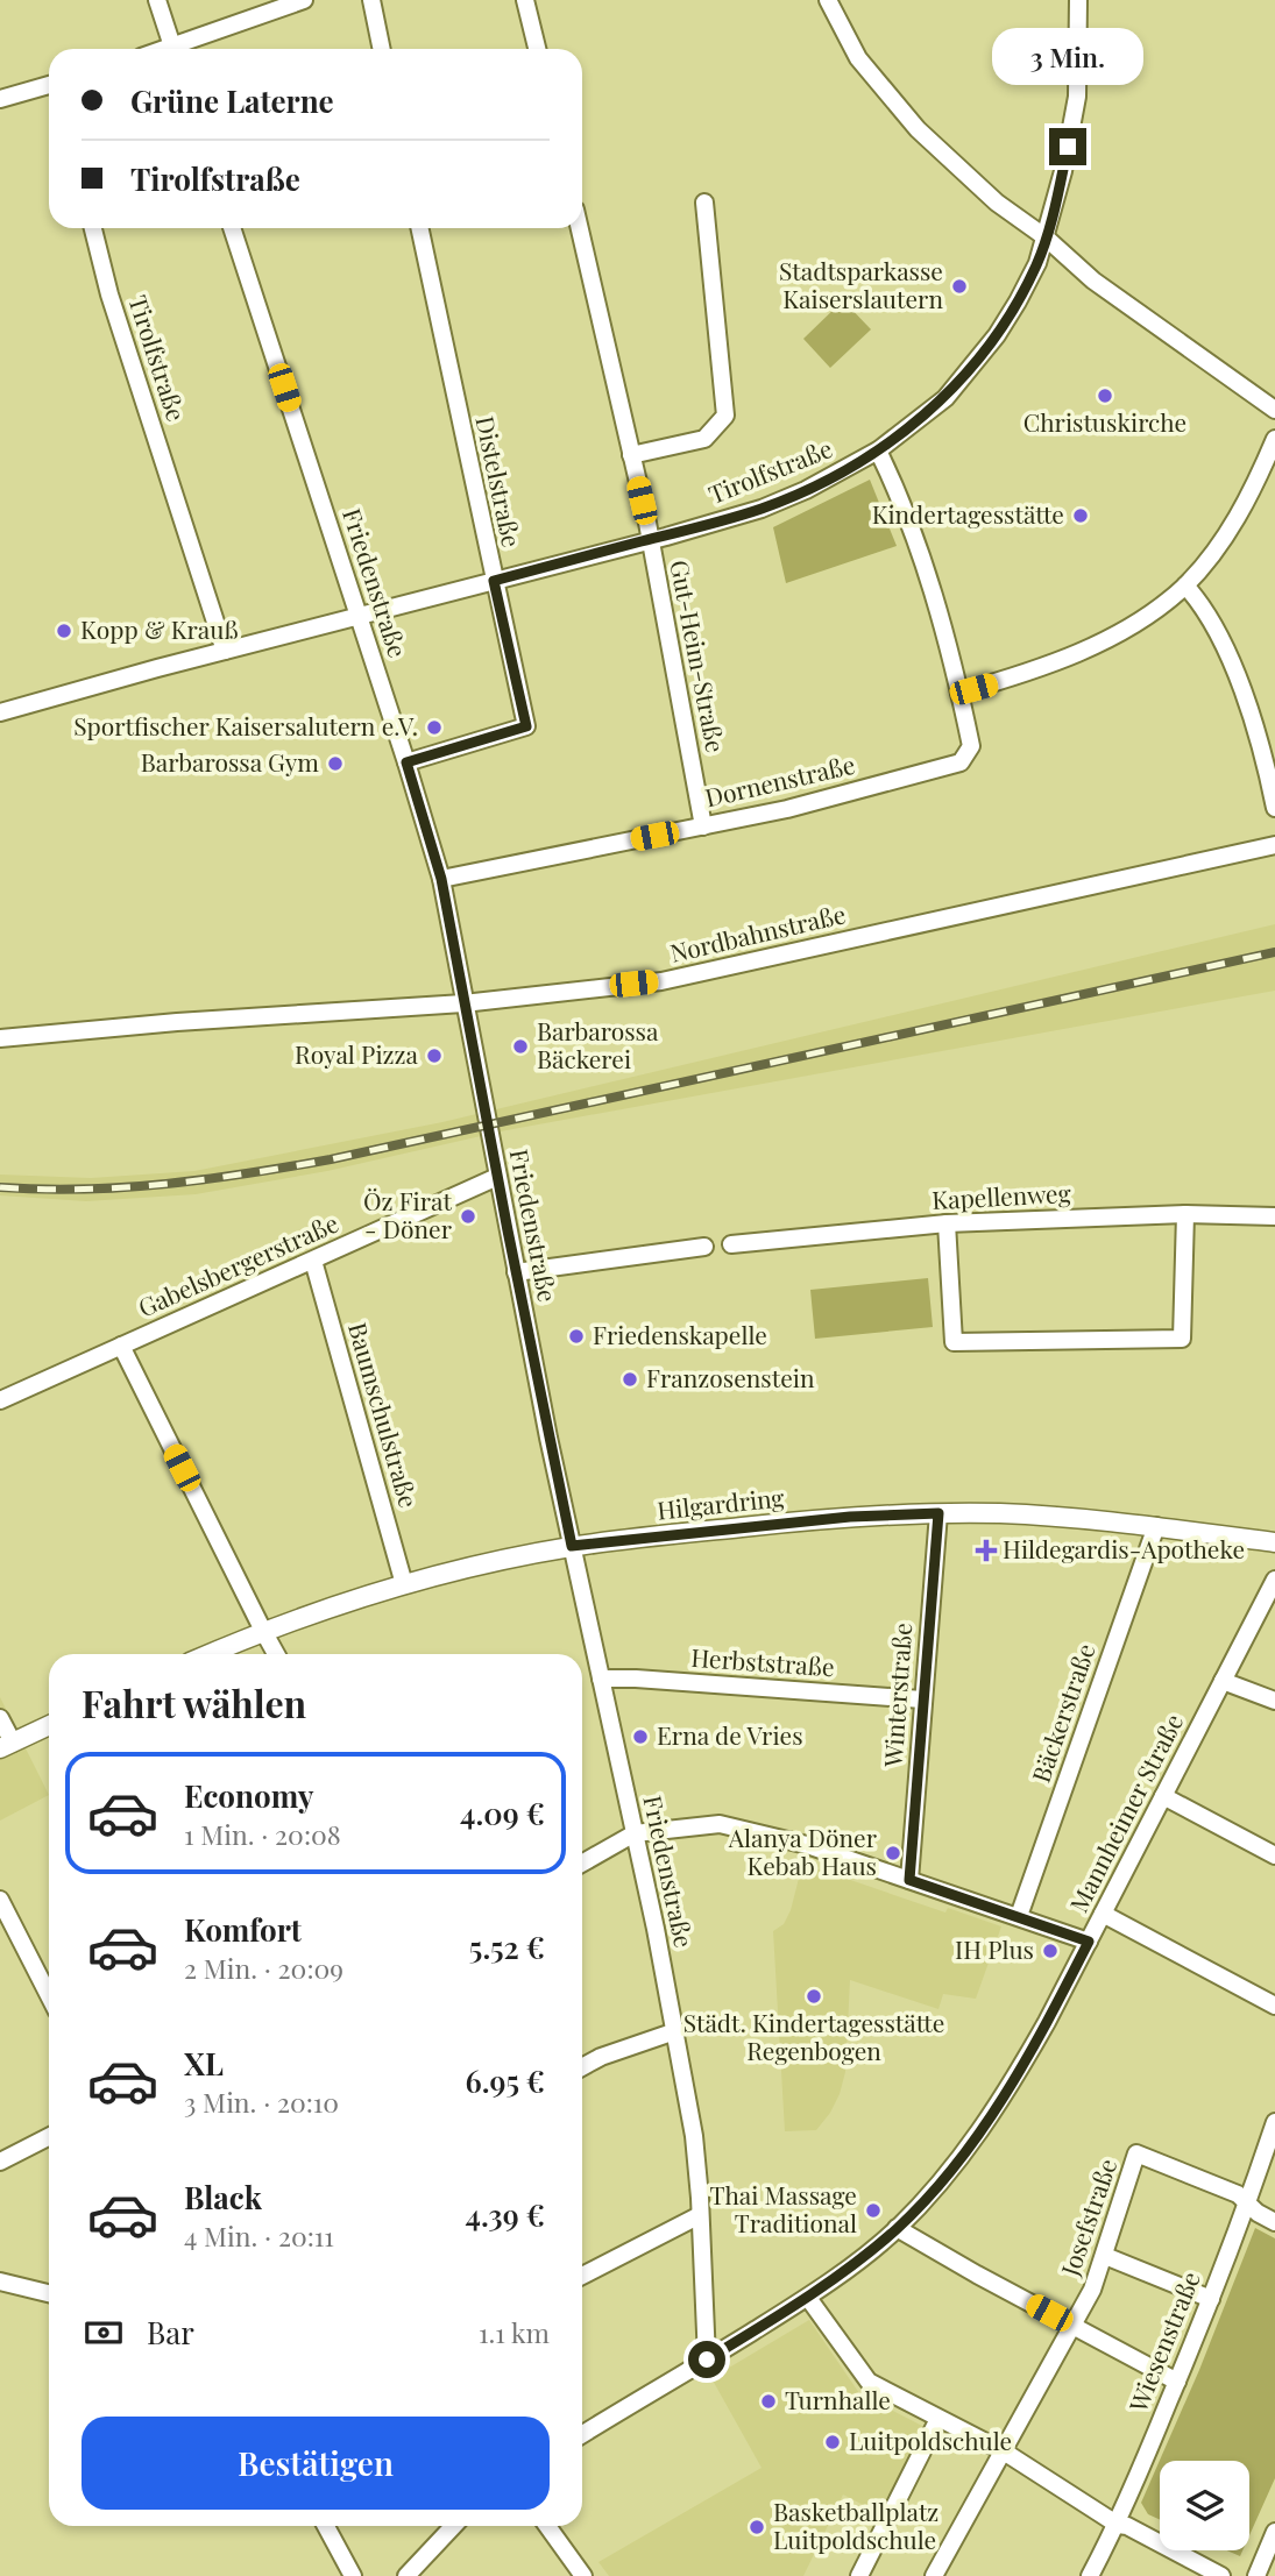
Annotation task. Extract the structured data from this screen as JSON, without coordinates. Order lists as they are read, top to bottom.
{
  "streets": {
    "street": [
      "Tirolfstraße",
      "Distelstraße",
      "Friedenstraße",
      "Gut-Heim-Straße",
      "Dornenstraße",
      "Nordbahnstraße",
      "Kapellenweg",
      "Gabelsbergerstraße",
      "Baumschulstraße",
      "Hilgardring",
      "Herbststraße",
      "Winterstraße",
      "Bäckerstraße",
      "Mannheimer Straße",
      "Josefstraße",
      "Wiesenstraße"
    ]
  },
  "crossings": [
    ["Tirolfstraße", "Distelstraße"],
    ["Tirolfstraße", "Friedenstraße"],
    ["Tirolfstraße", "Gut-Heim-Straße"],
    ["Tirolfstraße", "Dornenstraße"],
    ["Distelstraße", "Friedenstraße"],
    ["Friedenstraße", "Dornenstraße"],
    ["Friedenstraße", "Nordbahnstraße"],
    ["Friedenstraße", "Gabelsbergerstraße"],
    ["Friedenstraße", "Hilgardring"],
    ["Friedenstraße", "Herbststraße"],
    ["Friedenstraße", "Mannheimer Straße"],
    ["Gut-Heim-Straße", "Dornenstraße"],
    ["Gabelsbergerstraße", "Baumschulstraße"],
    ["Baumschulstraße", "Hilgardring"],
    ["Hilgardring", "Winterstraße"],
    ["Hilgardring", "Bäckerstraße"],
    ["Herbststraße", "Winterstraße"],
    ["Josefstraße", "Wiesenstraße"]
  ],
  "places": {
    "other": [
      "Stadtsparkasse Kaiserslautern",
      "Christuskirche",
      "Kindertagesstätte",
      "Kopp & Krauß",
      "Sportfischer Kaisersalutern e.V.",
      "Barbarossa Gym",
      "Barbarossa Bäckerei",
      "Royal Pizza",
      "Öz Firat - Döner",
      "Friedenskapelle",
      "Franzosenstein",
      "Erna de Vries",
      "Alanya Döner Kebab Haus",
      "IH Plus",
      "Städt. Kindertagesstätte Regenbogen",
      "Thai Massage Traditional",
      "Turnhalle",
      "Luitpoldschule",
      "Basketballplatz Luitpoldschule"
    ],
    "health": ["Hildegardis-Apotheke"]
  },
  "page": {
    "bubble": "3 Min.",
    "banner": ["Grüne Laterne", "Tirolfstraße"],
    "heading": "Fahrt wählen",
    "list": [
      {
        "name": "Economy",
        "note": "1 Min. · 20:08",
        "value": "4.09 €"
      },
      {
        "name": "Komfort",
        "note": "2 Min. · 20:09",
        "value": "5.52 €"
      },
      {
        "name": "XL",
        "note": "3 Min. · 20:10",
        "value": "6.95 €"
      },
      {
        "name": "Black",
        "note": "4 Min. · 20:11",
        "value": "4.39 €"
      }
    ],
    "pay": ["Bar", "1.1 km"],
    "buttons": "Bestätigen"
  }
}
